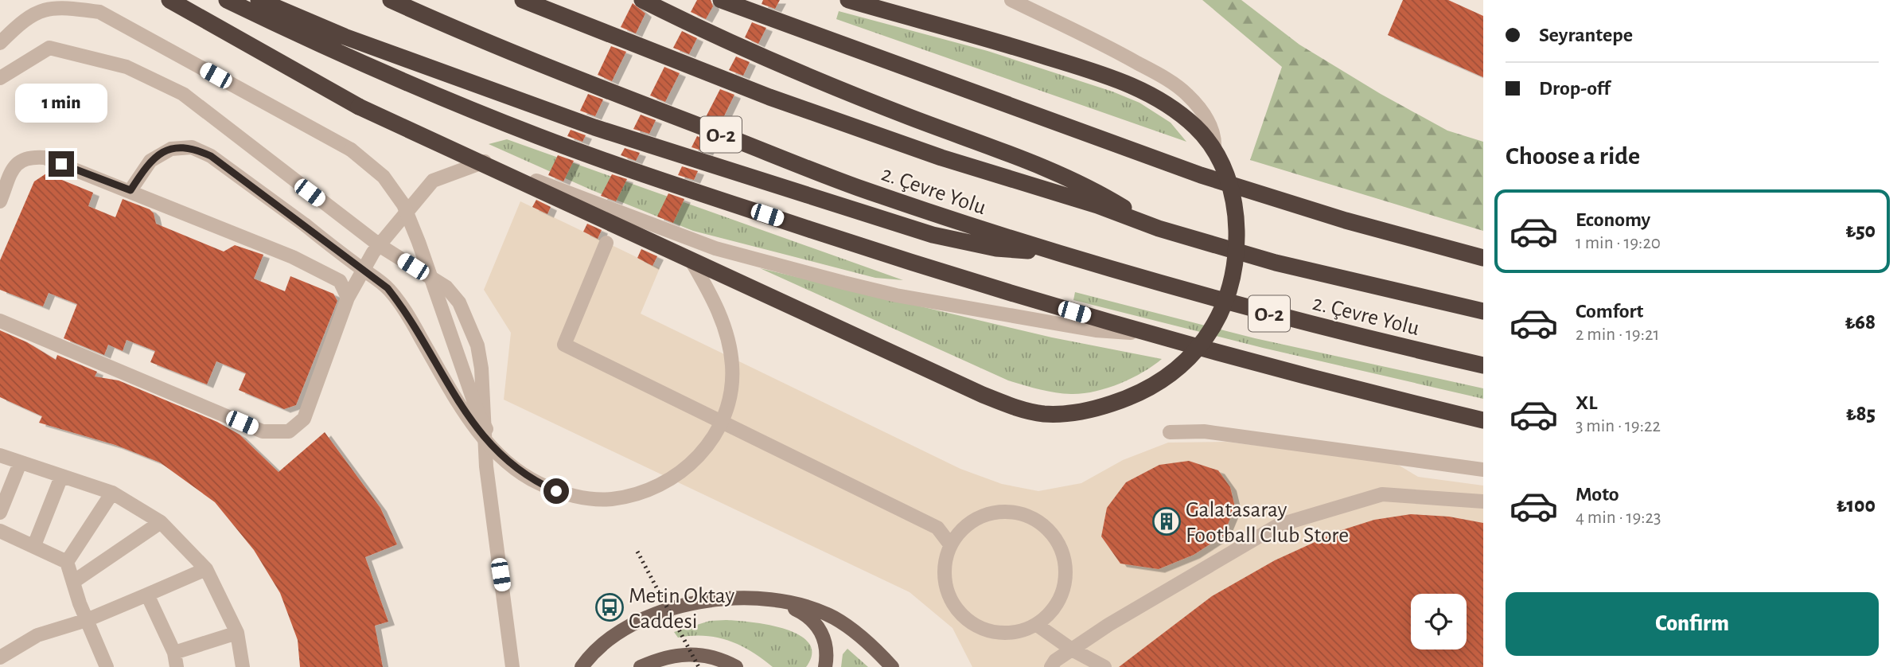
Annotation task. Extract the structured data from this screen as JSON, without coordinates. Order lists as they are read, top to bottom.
{
  "streets": {
    "highway": ["O-2", "2. Çevre Yolu"]
  },
  "places": {
    "building": ["Galatasaray Football Club Store"],
    "bus stop": ["Metin Oktay Caddesi"]
  },
  "page": {
    "banner": ["Seyrantepe", "Drop-off"],
    "bubble": "1 min",
    "heading": "Choose a ride",
    "list": [
      {
        "name": "Economy",
        "note": "1 min · 19:20",
        "value": "₺50"
      },
      {
        "name": "Comfort",
        "note": "2 min · 19:21",
        "value": "₺68"
      },
      {
        "name": "XL",
        "note": "3 min · 19:22",
        "value": "₺85"
      },
      {
        "name": "Moto",
        "note": "4 min · 19:23",
        "value": "₺100"
      }
    ],
    "buttons": "Confirm"
  }
}
